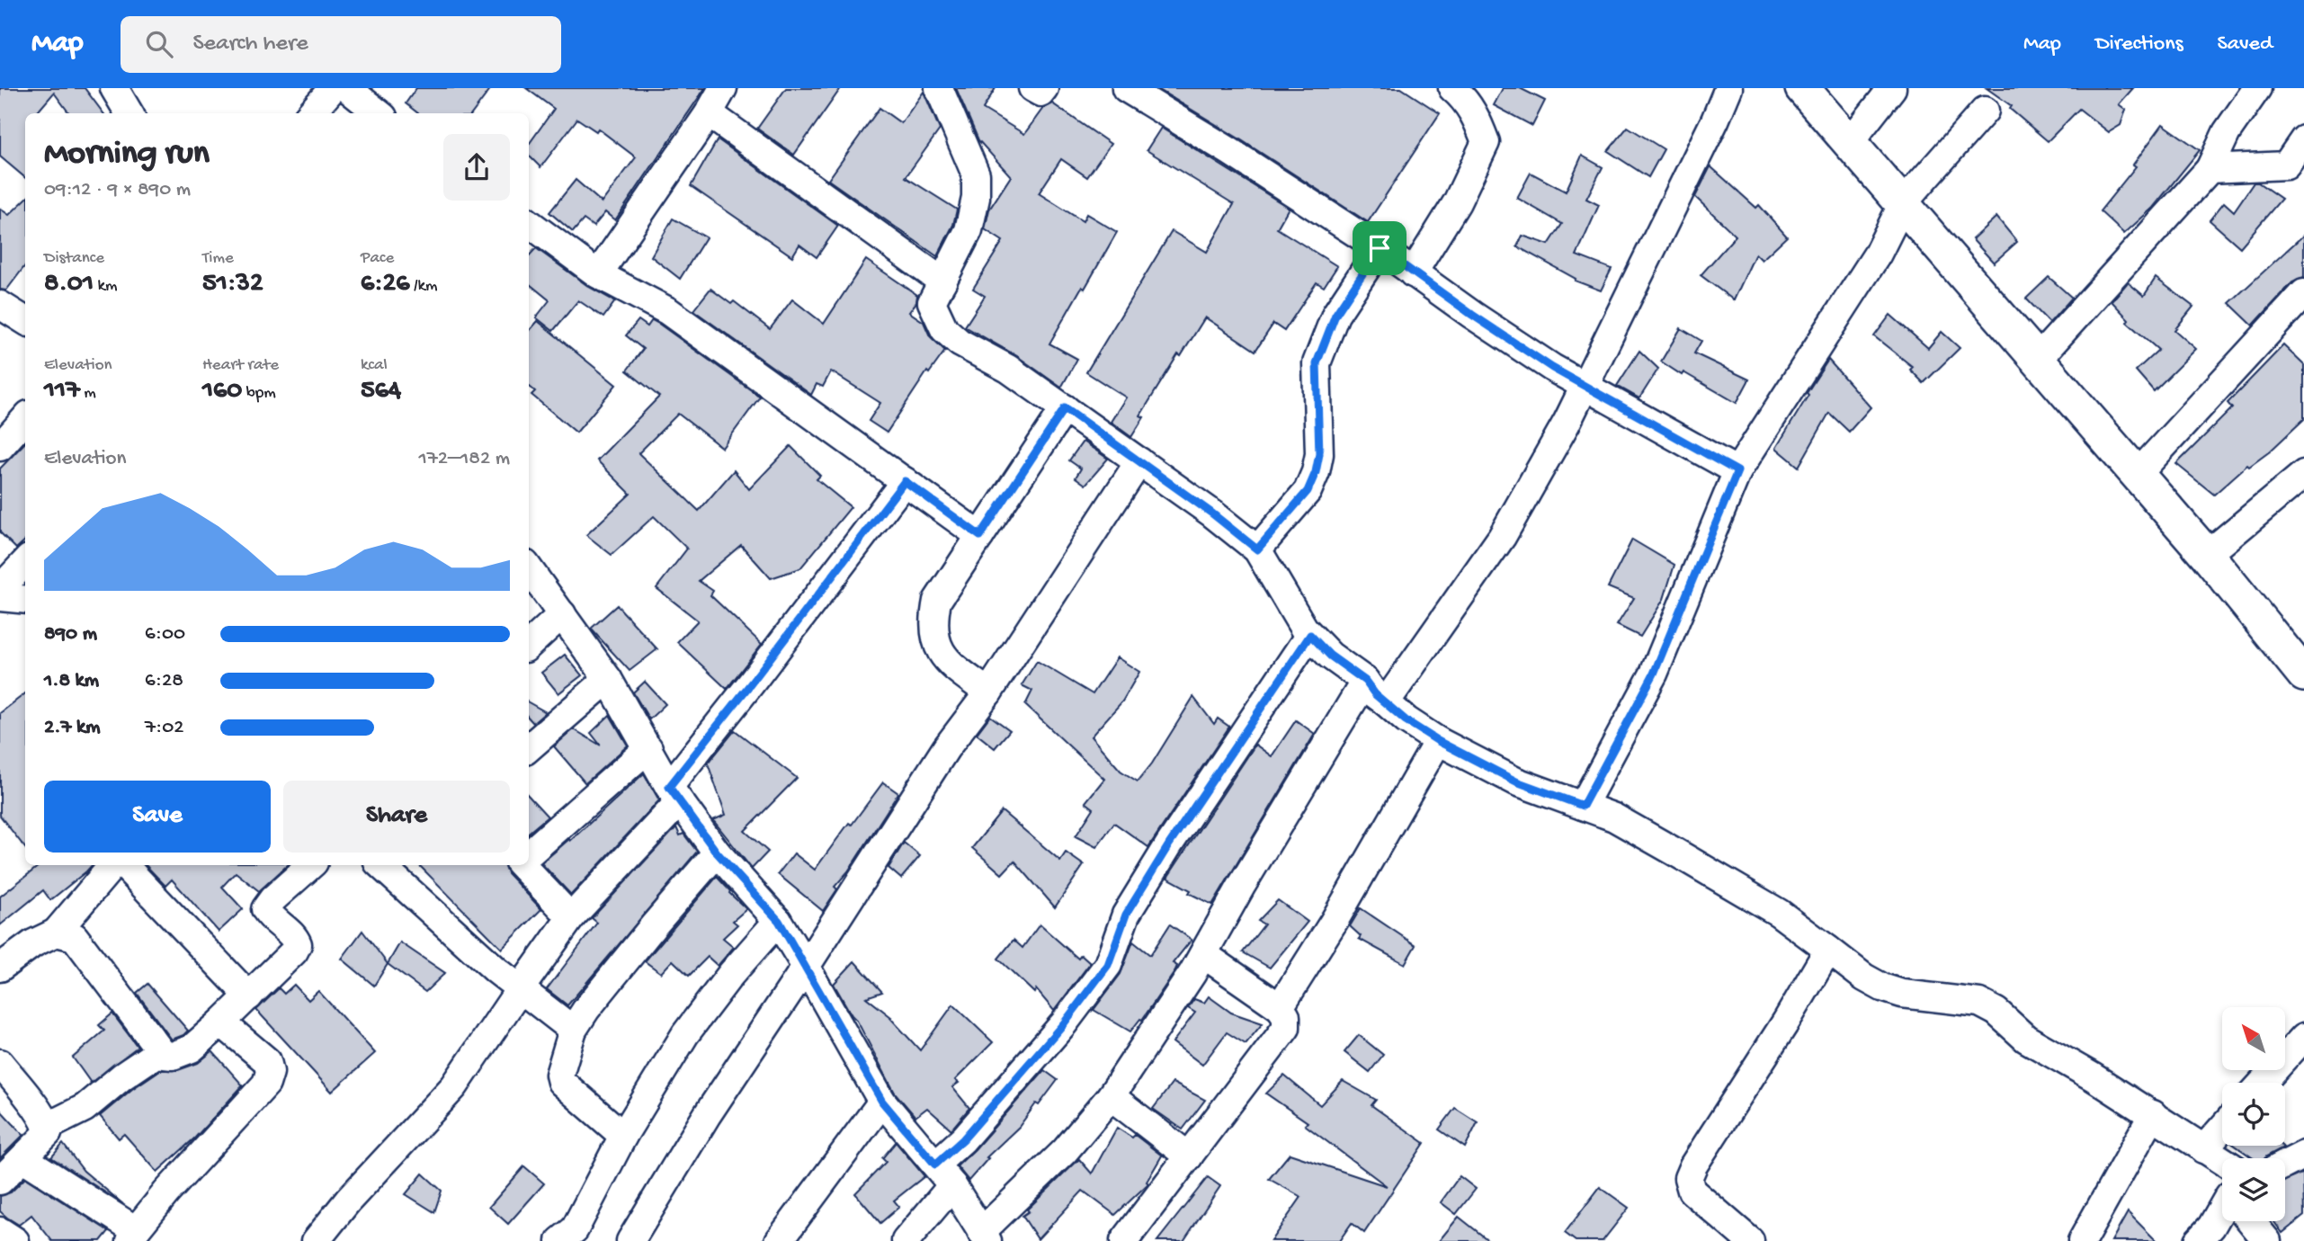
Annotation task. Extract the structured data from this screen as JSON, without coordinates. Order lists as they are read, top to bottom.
{
  "north": "top left",
  "page": {
    "header": "Map",
    "search": "Search here",
    "nav": ["Map", "Directions", "Saved"],
    "heading": ["Morning run", "09:12 · 9 × 890 m"],
    "stats": [
      ["Distance", "8.01 km"],
      ["Time", "51:32"],
      ["Pace", "6:26 /km"],
      ["Elevation", "117 m"],
      ["Heart rate", "160 bpm"],
      ["kcal", "564"]
    ],
    "chart": ["Elevation", "172–182 m"],
    "list": [
      {
        "name": "890 m",
        "note": "6:00"
      },
      {
        "name": "1.8 km",
        "note": "6:28"
      },
      {
        "name": "2.7 km",
        "note": "7:02"
      }
    ],
    "buttons": ["Save", "Share"]
  }
}
